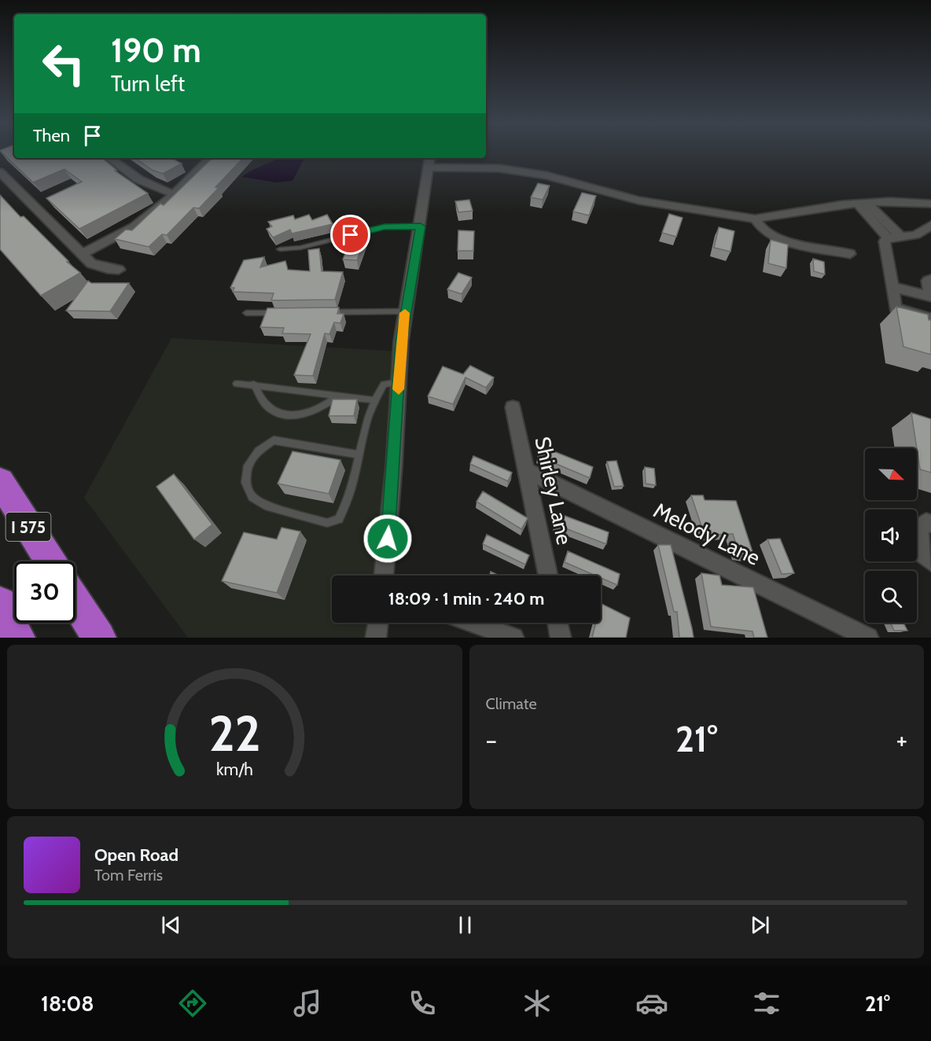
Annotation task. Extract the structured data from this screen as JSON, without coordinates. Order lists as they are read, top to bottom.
{
  "streets": {
    "highway": ["I 575"],
    "street": ["Shirley Lane", "Melody Lane"]
  },
  "crossings": [
    ["Shirley Lane", "Melody Lane"]
  ],
  "north": "bottom right",
  "page": {
    "turn": ["190 m", "Turn left"],
    "then": "Then",
    "limit": "30",
    "trip": "18:09 · 1 min · 240 m",
    "tile": "Climate",
    "heat": ["−", "21°", "+"],
    "song": ["Open Road", "Tom Ferris"],
    "tabs": ["18:08", "21°"],
    "gauge": ["22", "km/h"]
  }
}
